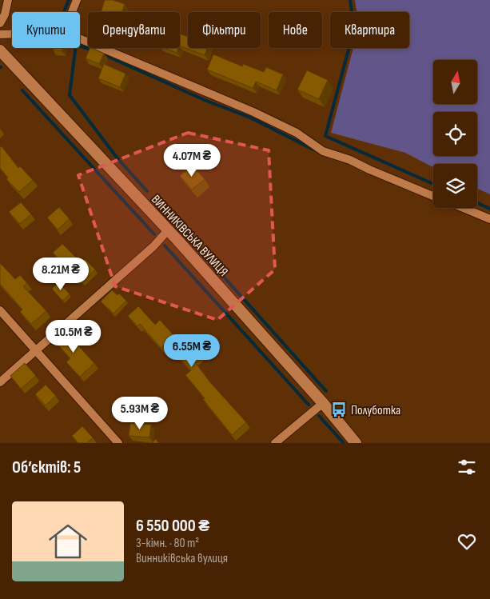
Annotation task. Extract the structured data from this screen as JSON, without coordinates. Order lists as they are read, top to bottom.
{
  "streets": {
    "main road": ["ВИННИКІВСЬКА ВУЛИЦЯ"]
  },
  "places": {
    "bus stop": ["Полуботка"]
  },
  "north": "top",
  "page": {
    "chip": [
      "Купити",
      "Орендувати",
      "Фільтри",
      "Нове",
      "Квартира"
    ],
    "price": [
      "4.07M ₴",
      "8.21M ₴",
      "10.5M ₴",
      "6.55M ₴",
      "5.93M ₴"
    ],
    "heading": "Об’єктів: 5",
    "list": [
      {
        "name": "6 550 000 ₴",
        "note": "3-кімн. · 80 m² · Винниківська вулиця"
      }
    ]
  }
}
